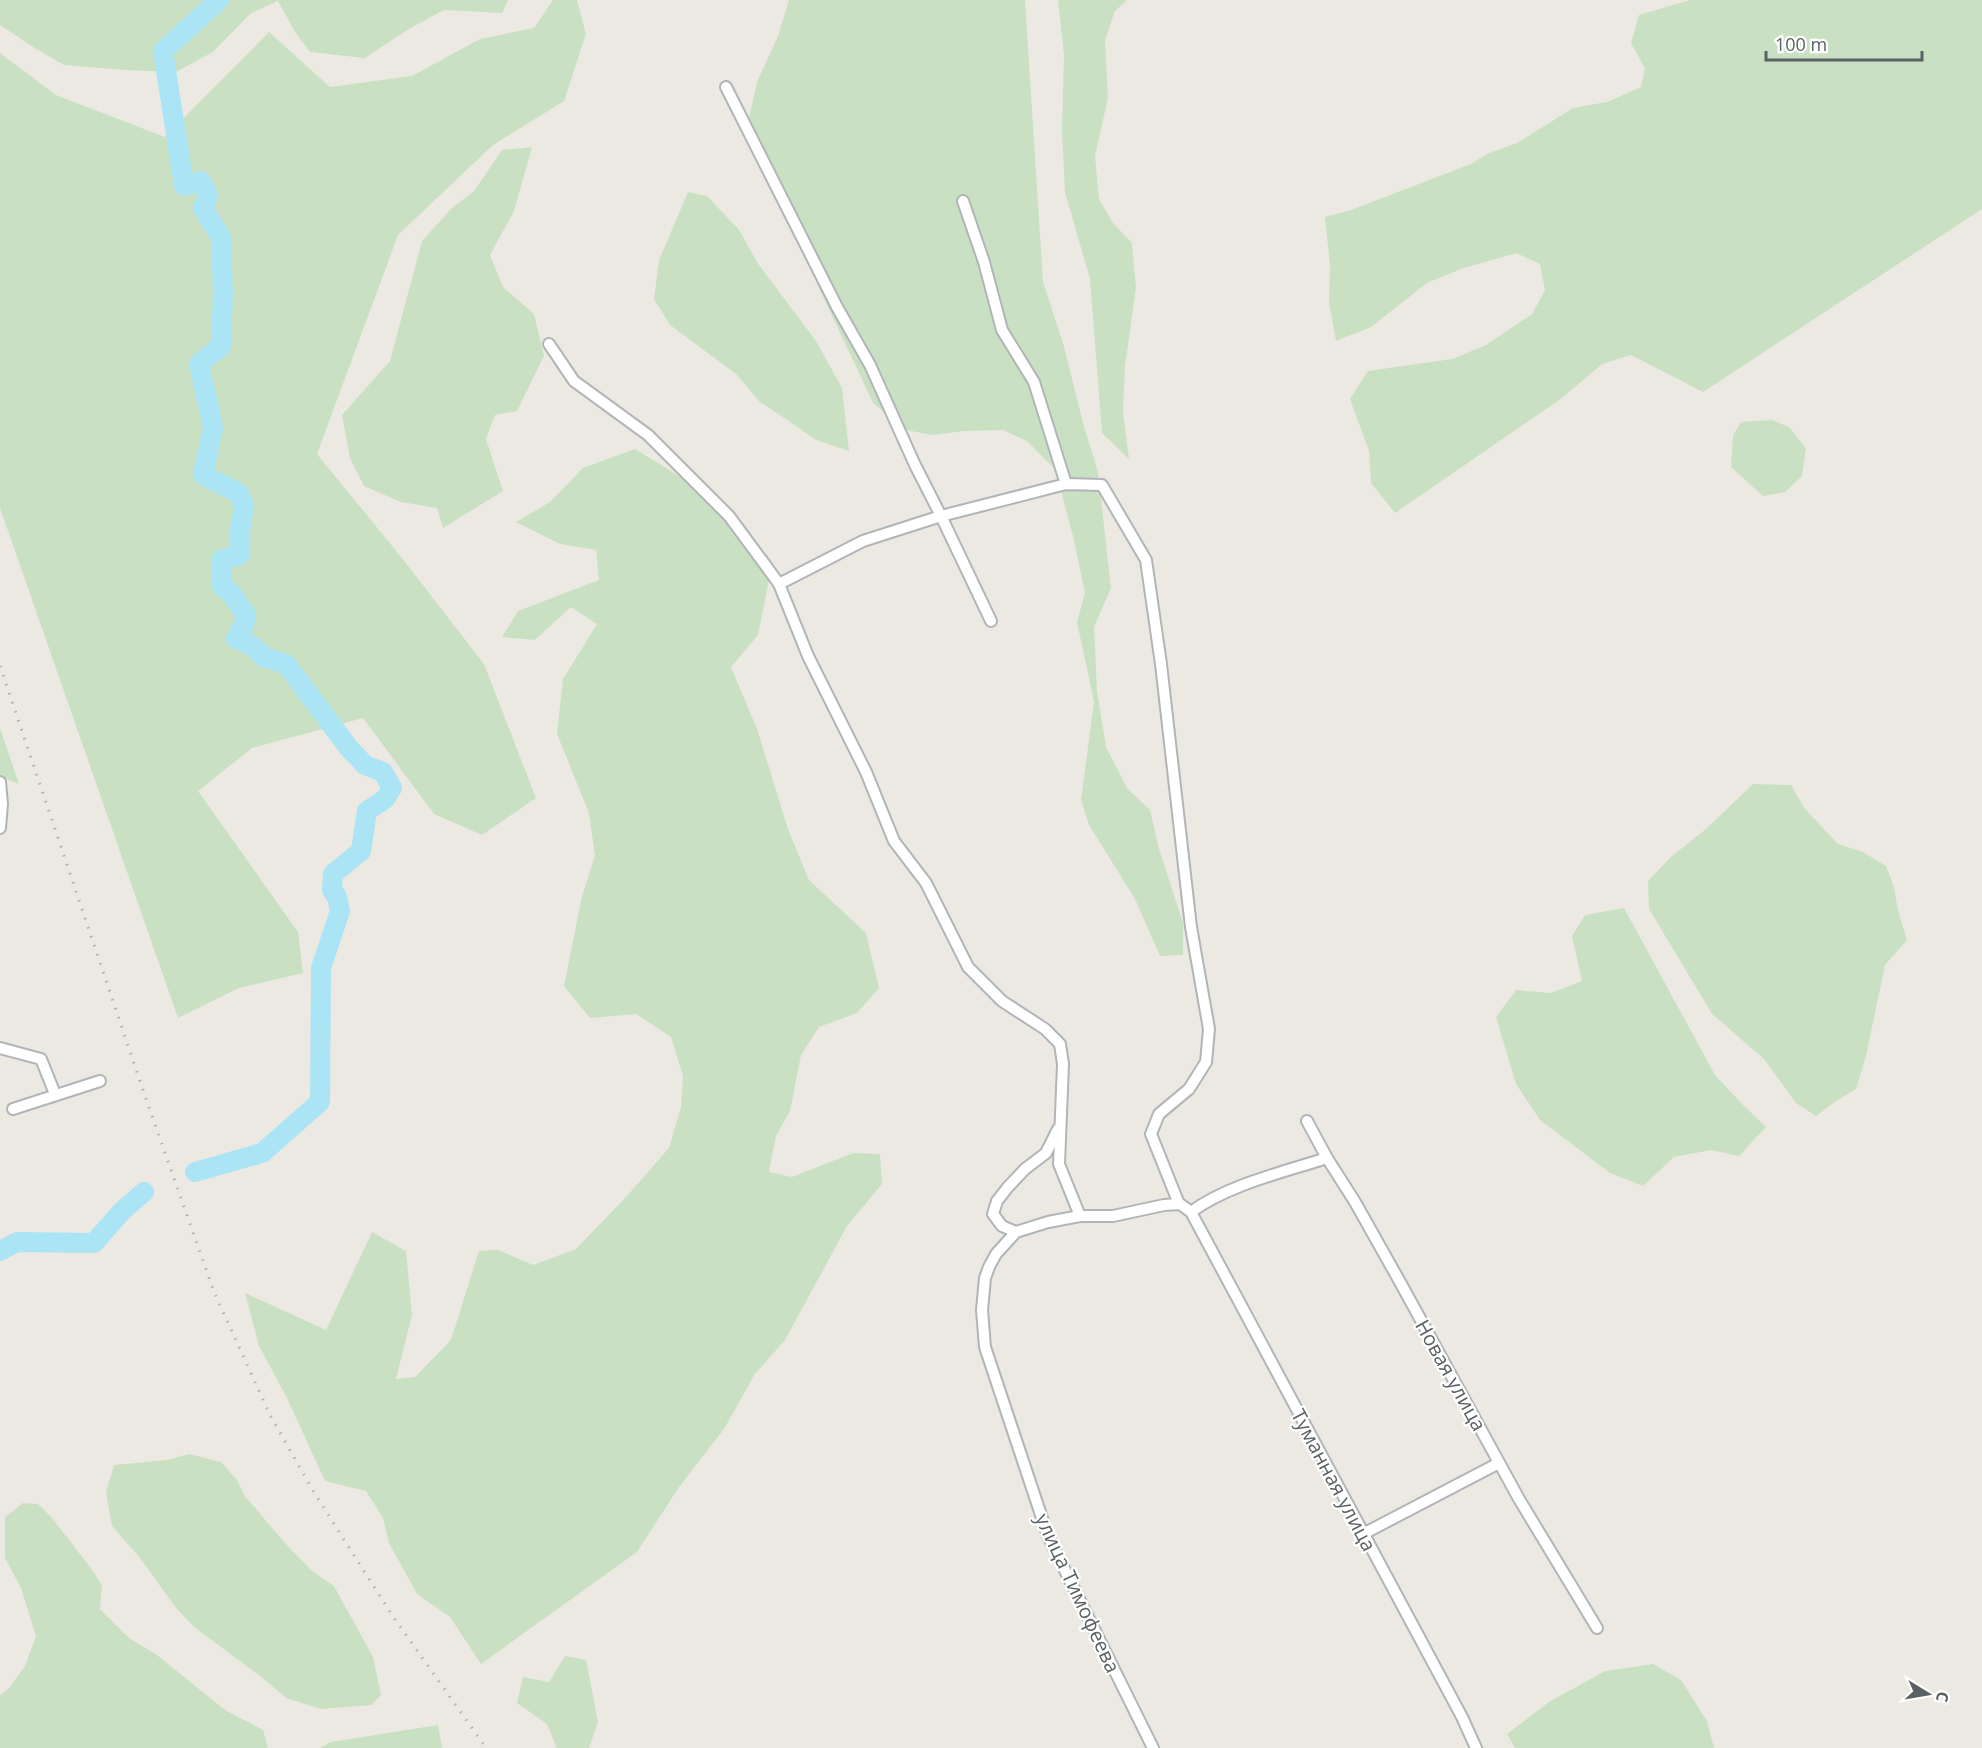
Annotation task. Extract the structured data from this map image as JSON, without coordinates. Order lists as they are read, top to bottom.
{
  "streets": {
    "street": ["Новая улица", "Туманная улица", "улица Тимофеева"]
  },
  "scale_bar": "100 m",
  "north": "right"
}
